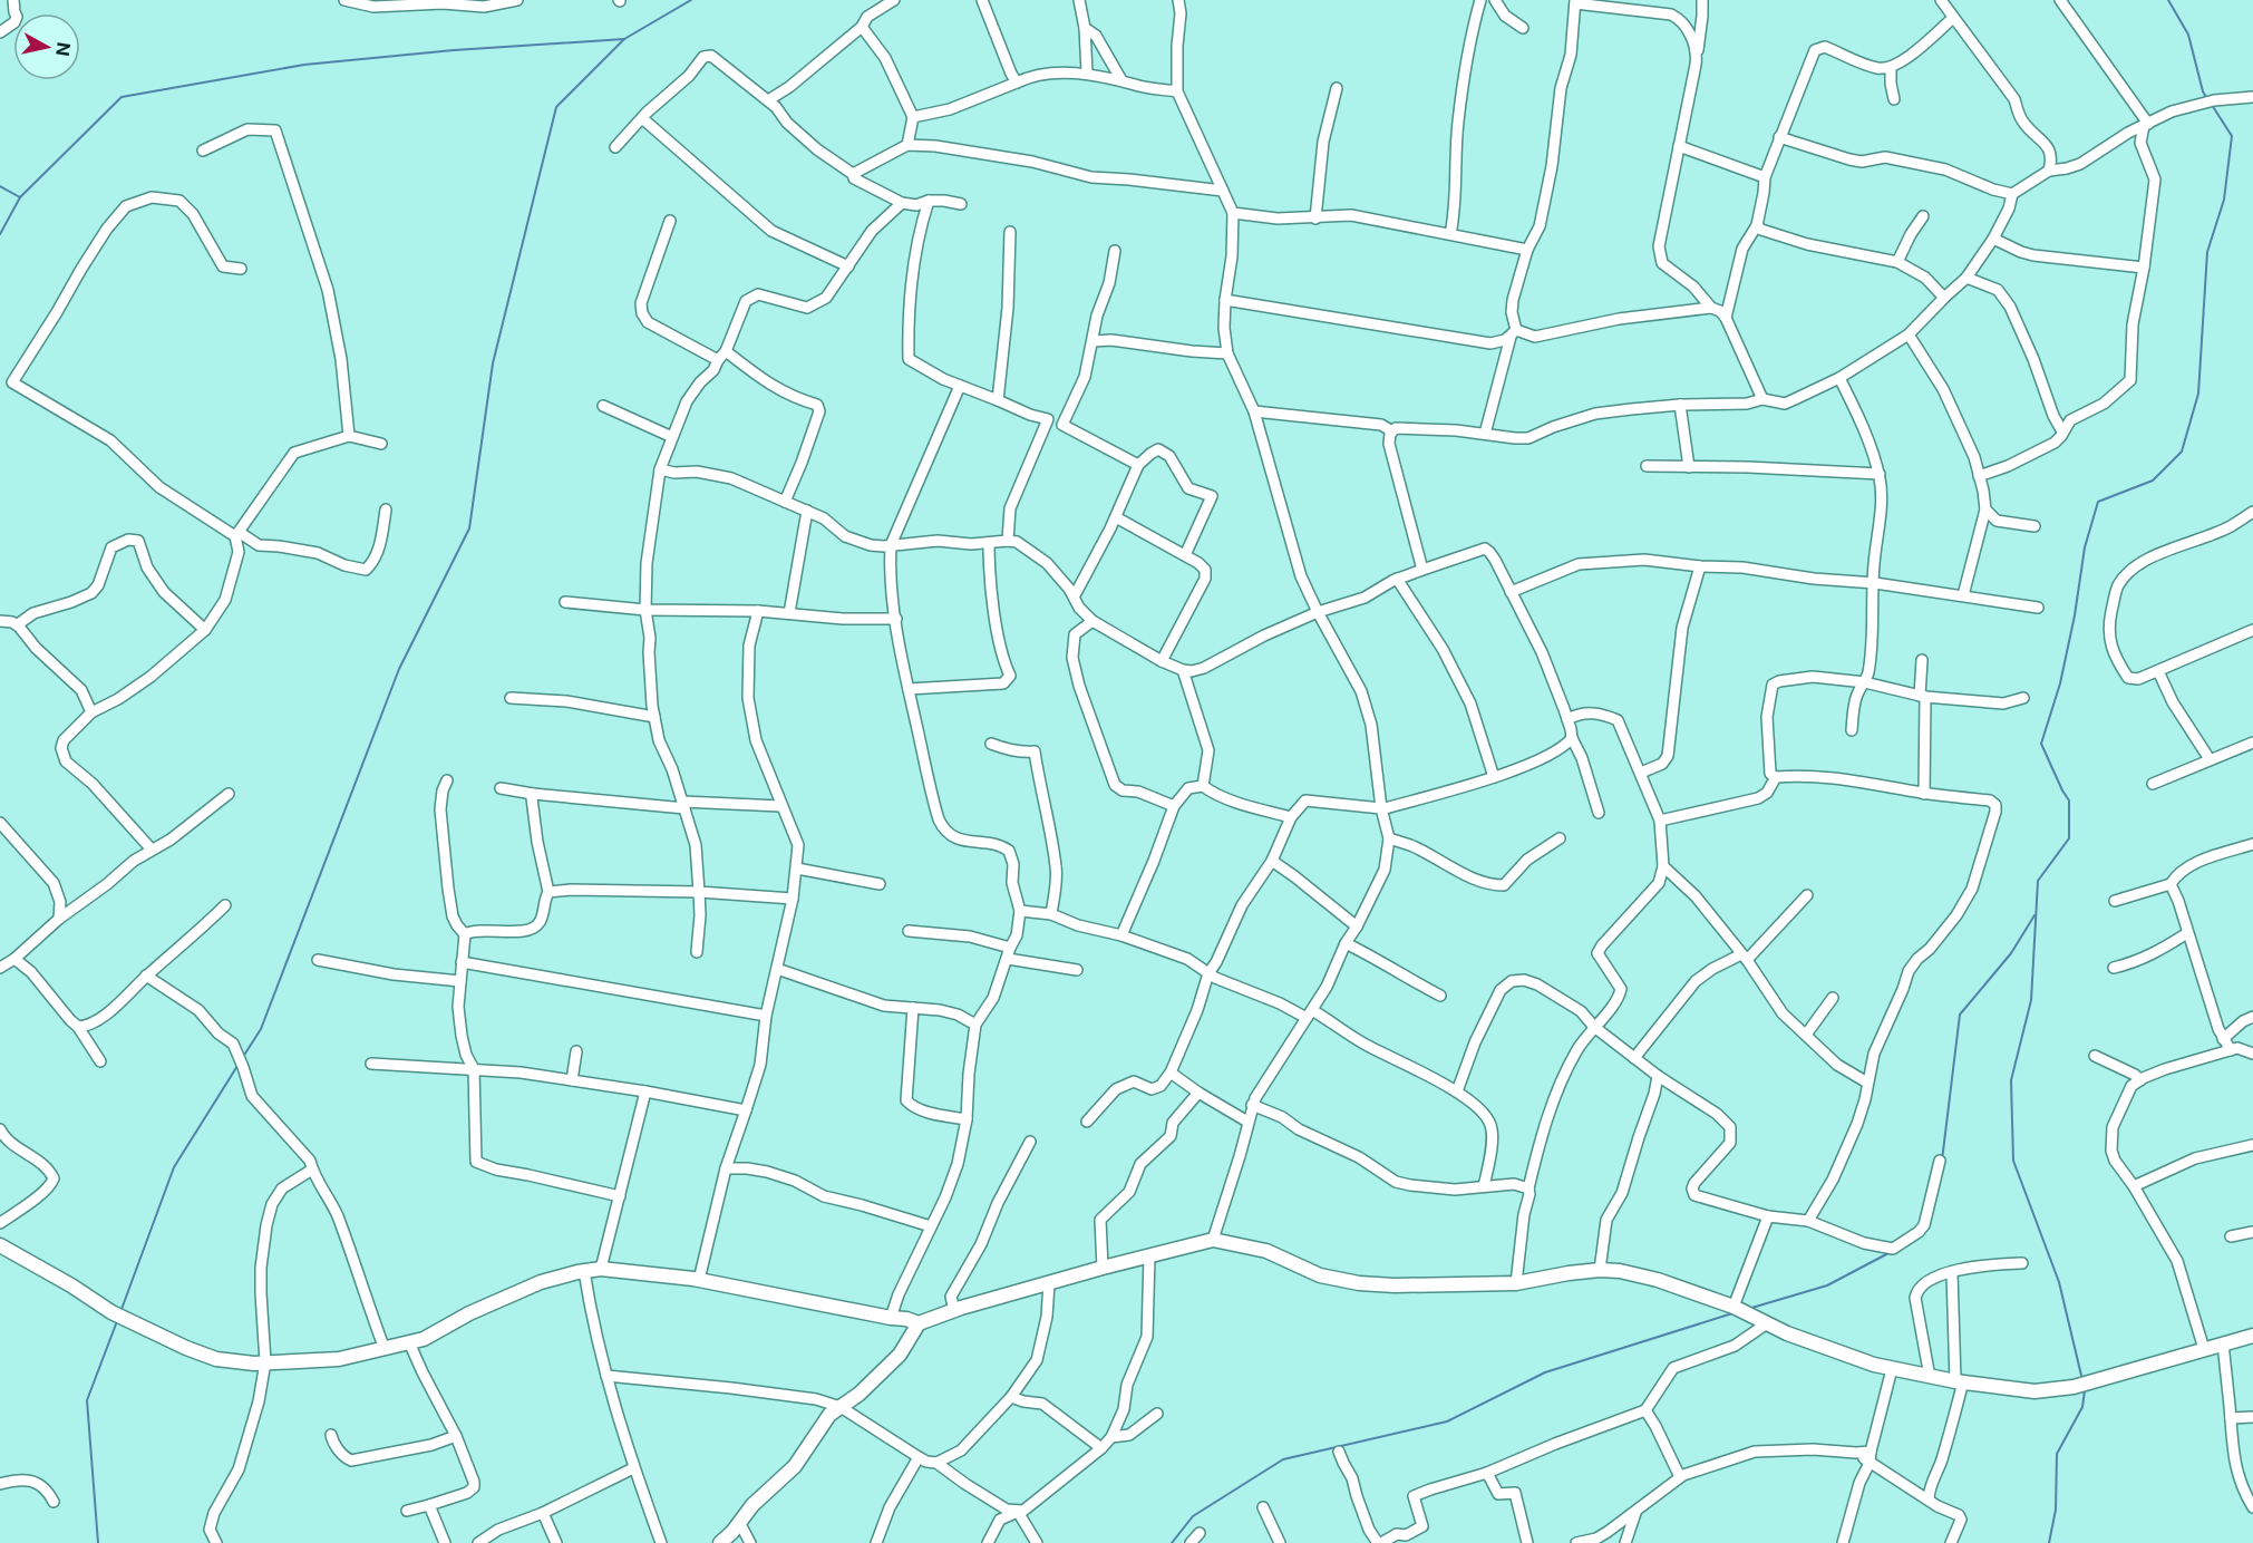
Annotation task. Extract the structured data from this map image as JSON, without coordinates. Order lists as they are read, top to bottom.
{
  "north": "right"
}
